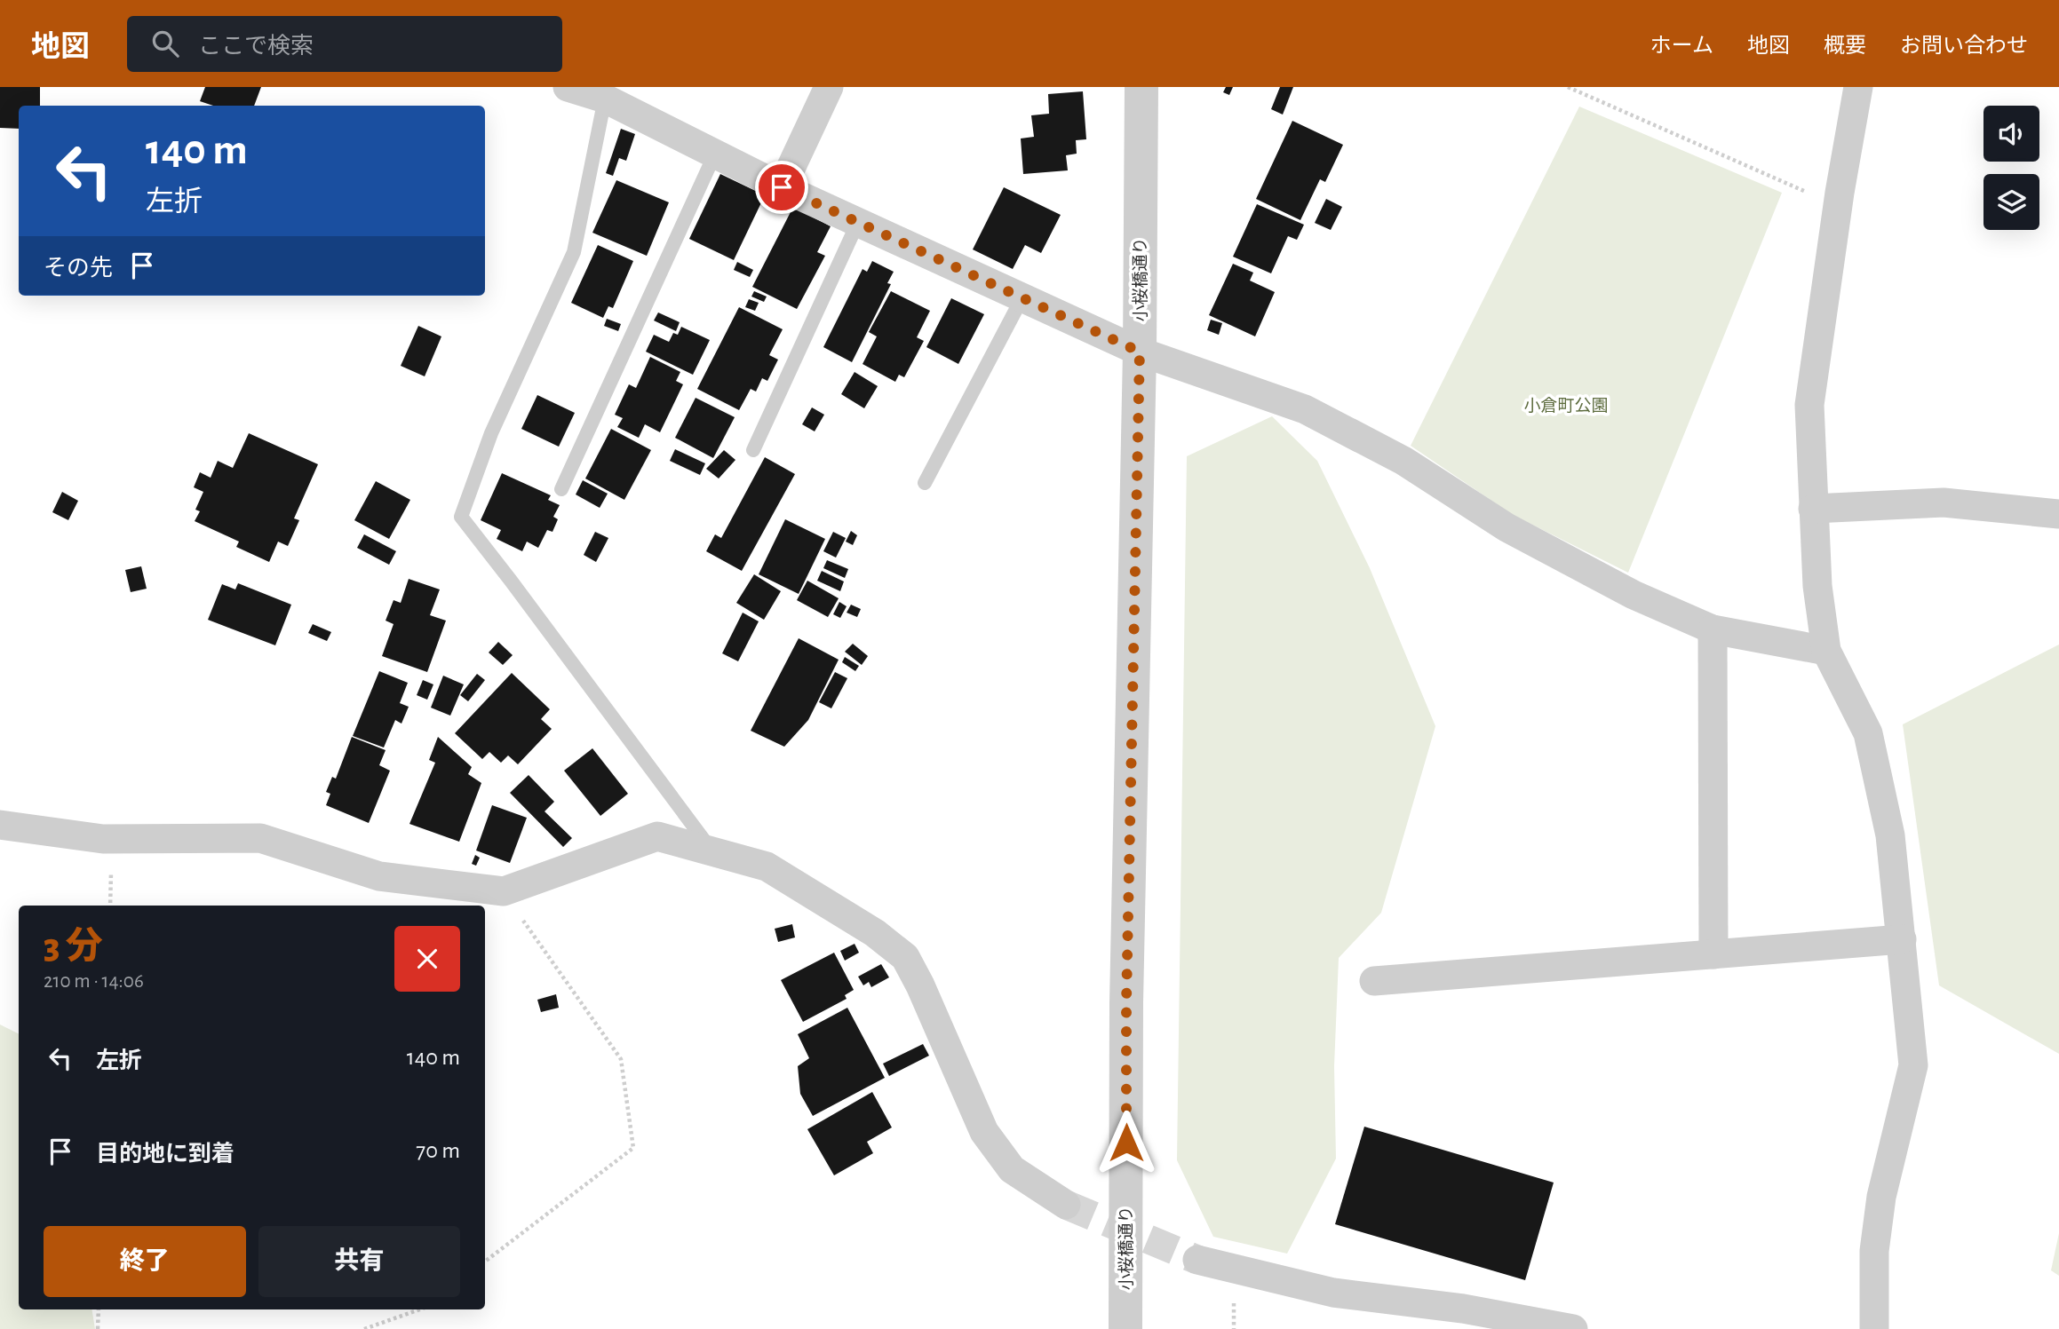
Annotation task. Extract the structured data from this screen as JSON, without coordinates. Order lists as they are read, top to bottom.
{
  "streets": {
    "street": ["小桜橋通り"]
  },
  "parks": ["小倉町公園"],
  "page": {
    "header": "地図",
    "search": "ここで検索",
    "nav": [
      "ホーム",
      "地図",
      "概要",
      "お問い合わせ"
    ],
    "turn": ["140 m", "左折"],
    "then": "その先",
    "heading": ["3 分", "210 m · 14:06"],
    "list": [
      {
        "name": "左折",
        "value": "140 m"
      },
      {
        "name": "目的地に到着",
        "value": "70 m"
      }
    ],
    "buttons": ["終了", "共有"]
  }
}
